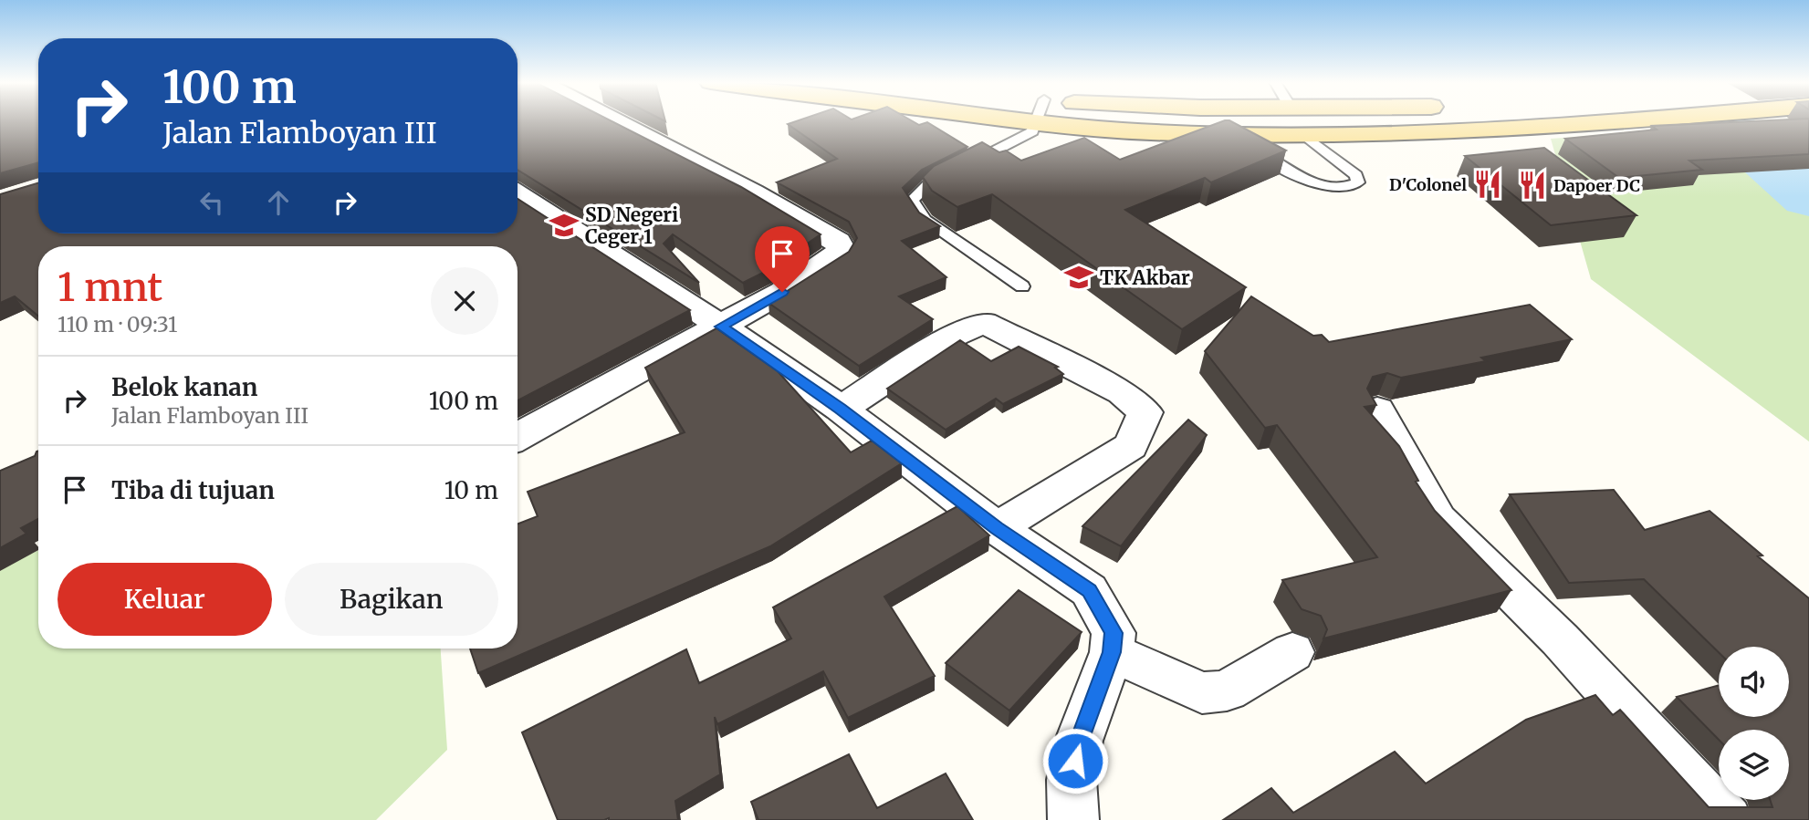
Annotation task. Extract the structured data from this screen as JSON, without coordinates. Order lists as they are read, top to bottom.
{
  "places": {
    "restaurant": ["D'Colonel", "Dapoer DC"],
    "school or university": ["SD Negeri Ceger 1", "TK Akbar"]
  },
  "page": {
    "turn": ["100 m", "Jalan Flamboyan III"],
    "heading": ["1 mnt", "110 m · 09:31"],
    "list": [
      {
        "name": "Belok kanan",
        "note": "Jalan Flamboyan III",
        "value": "100 m"
      },
      {
        "name": "Tiba di tujuan",
        "value": "10 m"
      }
    ],
    "buttons": ["Keluar", "Bagikan"]
  }
}
